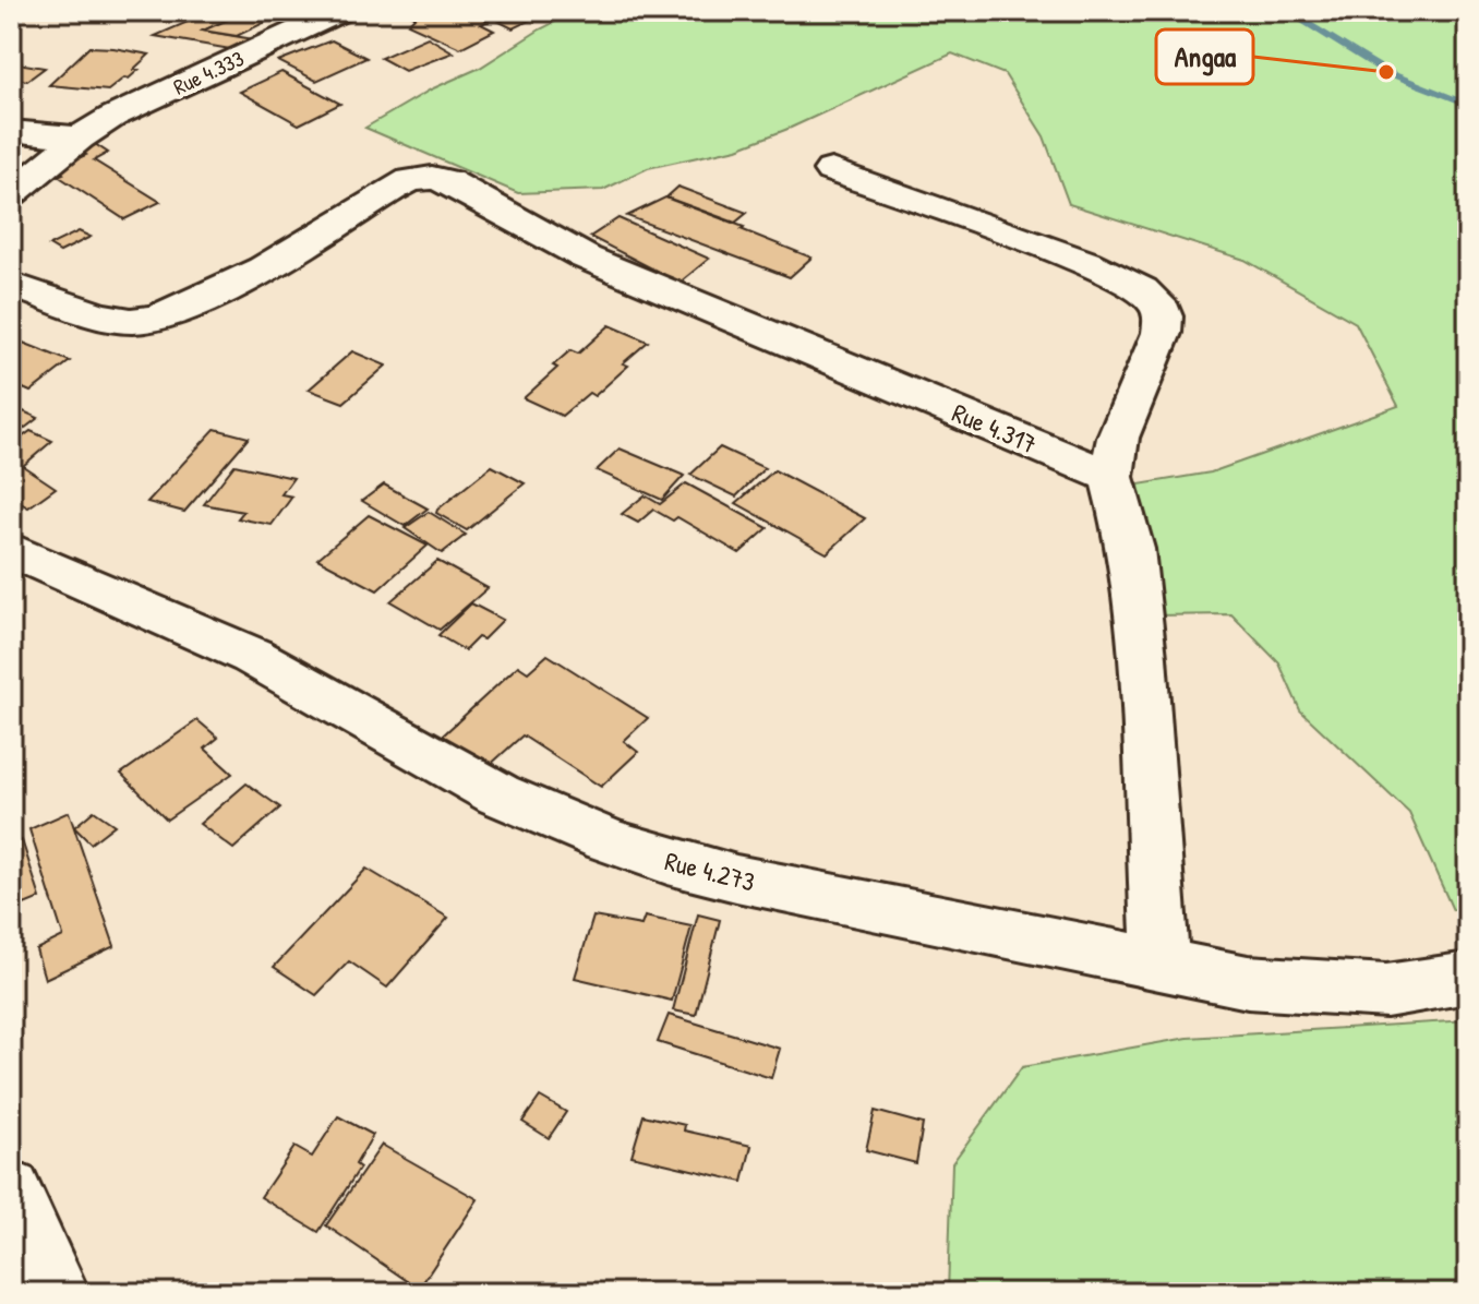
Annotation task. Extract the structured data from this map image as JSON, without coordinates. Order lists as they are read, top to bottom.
{
  "streets": {
    "street": ["Rue 4.333", "Rue 4.317", "Rue 4.273"]
  },
  "places": ["Angaa"]
}
